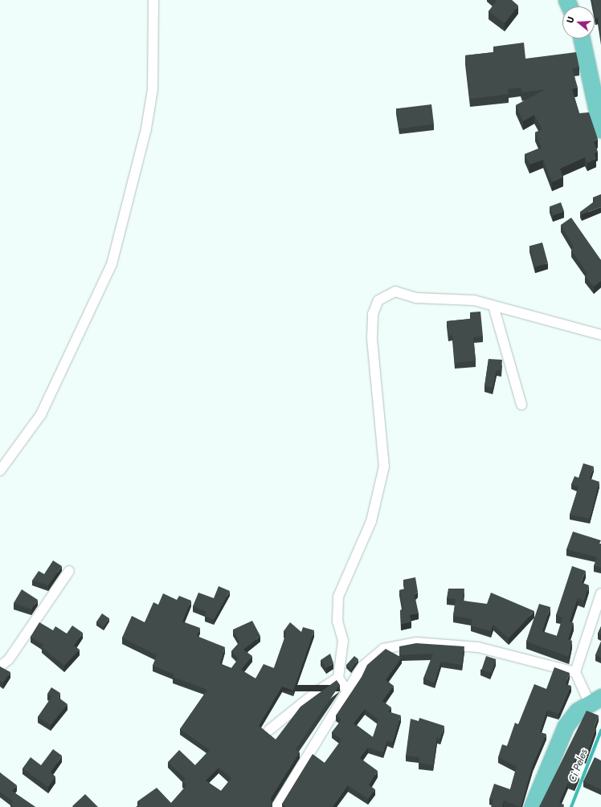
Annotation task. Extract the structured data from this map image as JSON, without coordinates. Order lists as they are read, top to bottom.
{
  "water": ["Ci Peles"],
  "north": "left"
}
